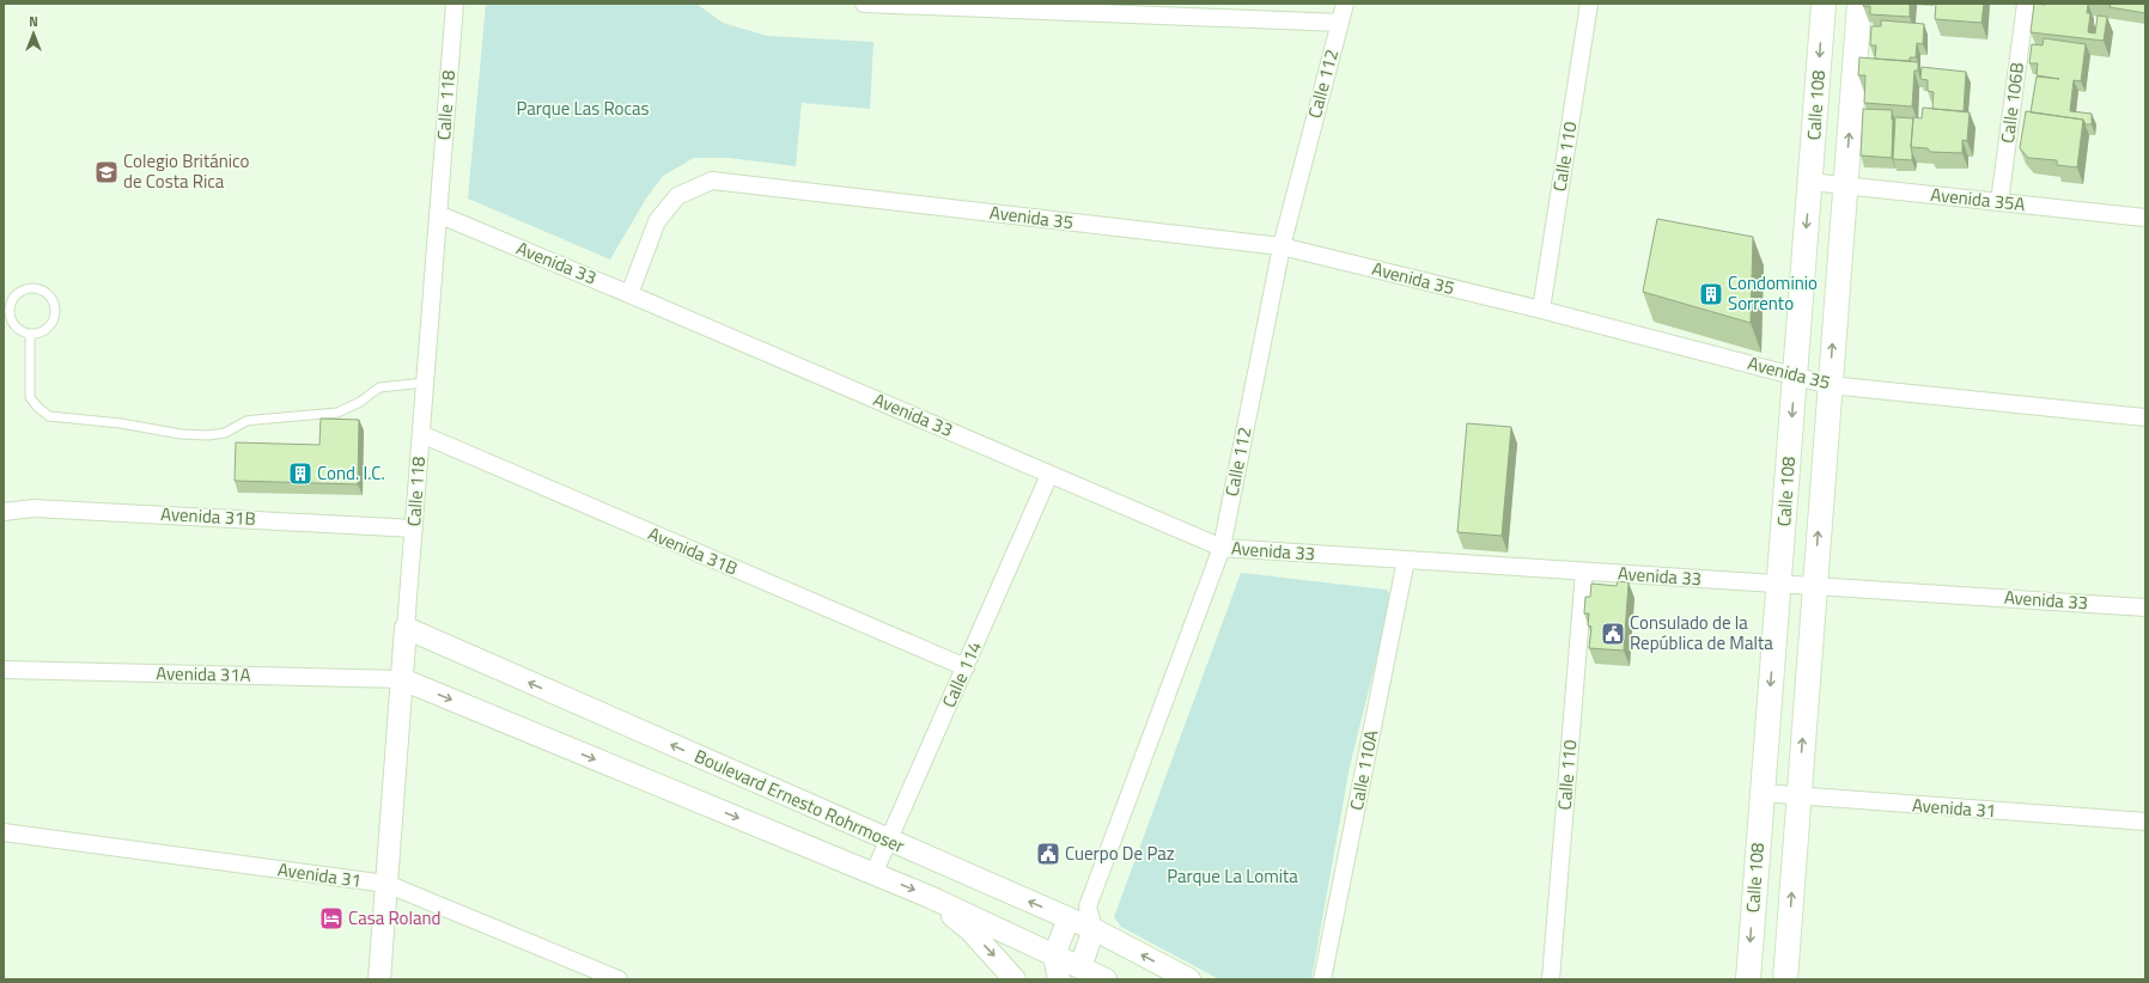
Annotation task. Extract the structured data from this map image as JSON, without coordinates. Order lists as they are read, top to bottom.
{
  "streets": {
    "main road": ["Calle 108"],
    "street": [
      "Calle 112",
      "Calle 106B",
      "Calle 118",
      "Calle 110",
      "Avenida 35A",
      "Avenida 35",
      "Avenida 33",
      "Avenida 31B",
      "Avenida 31A",
      "Calle 114",
      "Calle 110A",
      "Boulevard Ernesto Rohrmoser",
      "Avenida 31"
    ]
  },
  "crossings": [
    ["Calle 112", "Avenida 35"],
    ["Calle 112", "Avenida 33"],
    ["Calle 106B", "Avenida 35A"],
    ["Calle 118", "Avenida 33"],
    ["Calle 118", "Avenida 31B"],
    ["Calle 118", "Avenida 31A"],
    ["Calle 118", "Boulevard Ernesto Rohrmoser"],
    ["Calle 118", "Avenida 31"],
    ["Calle 108", "Avenida 35A"],
    ["Calle 108", "Avenida 35"],
    ["Calle 108", "Avenida 33"],
    ["Calle 108", "Avenida 31"],
    ["Calle 110", "Avenida 35"],
    ["Calle 110", "Avenida 33"],
    ["Avenida 35", "Avenida 33"],
    ["Avenida 33", "Calle 114"],
    ["Avenida 33", "Calle 110A"],
    ["Avenida 31B", "Calle 114"],
    ["Avenida 31A", "Boulevard Ernesto Rohrmoser"],
    ["Calle 114", "Boulevard Ernesto Rohrmoser"]
  ],
  "parks": ["Parque Las Rocas", "Parque La Lomita"],
  "places": {
    "school or university": ["Colegio Británico de Costa Rica"],
    "building": ["Condominio Sorrento", "Cond. I.C."],
    "public building": ["Consulado de la República de Malta", "Cuerpo De Paz"],
    "hotel": ["Casa Roland"]
  },
  "north": "top"
}
